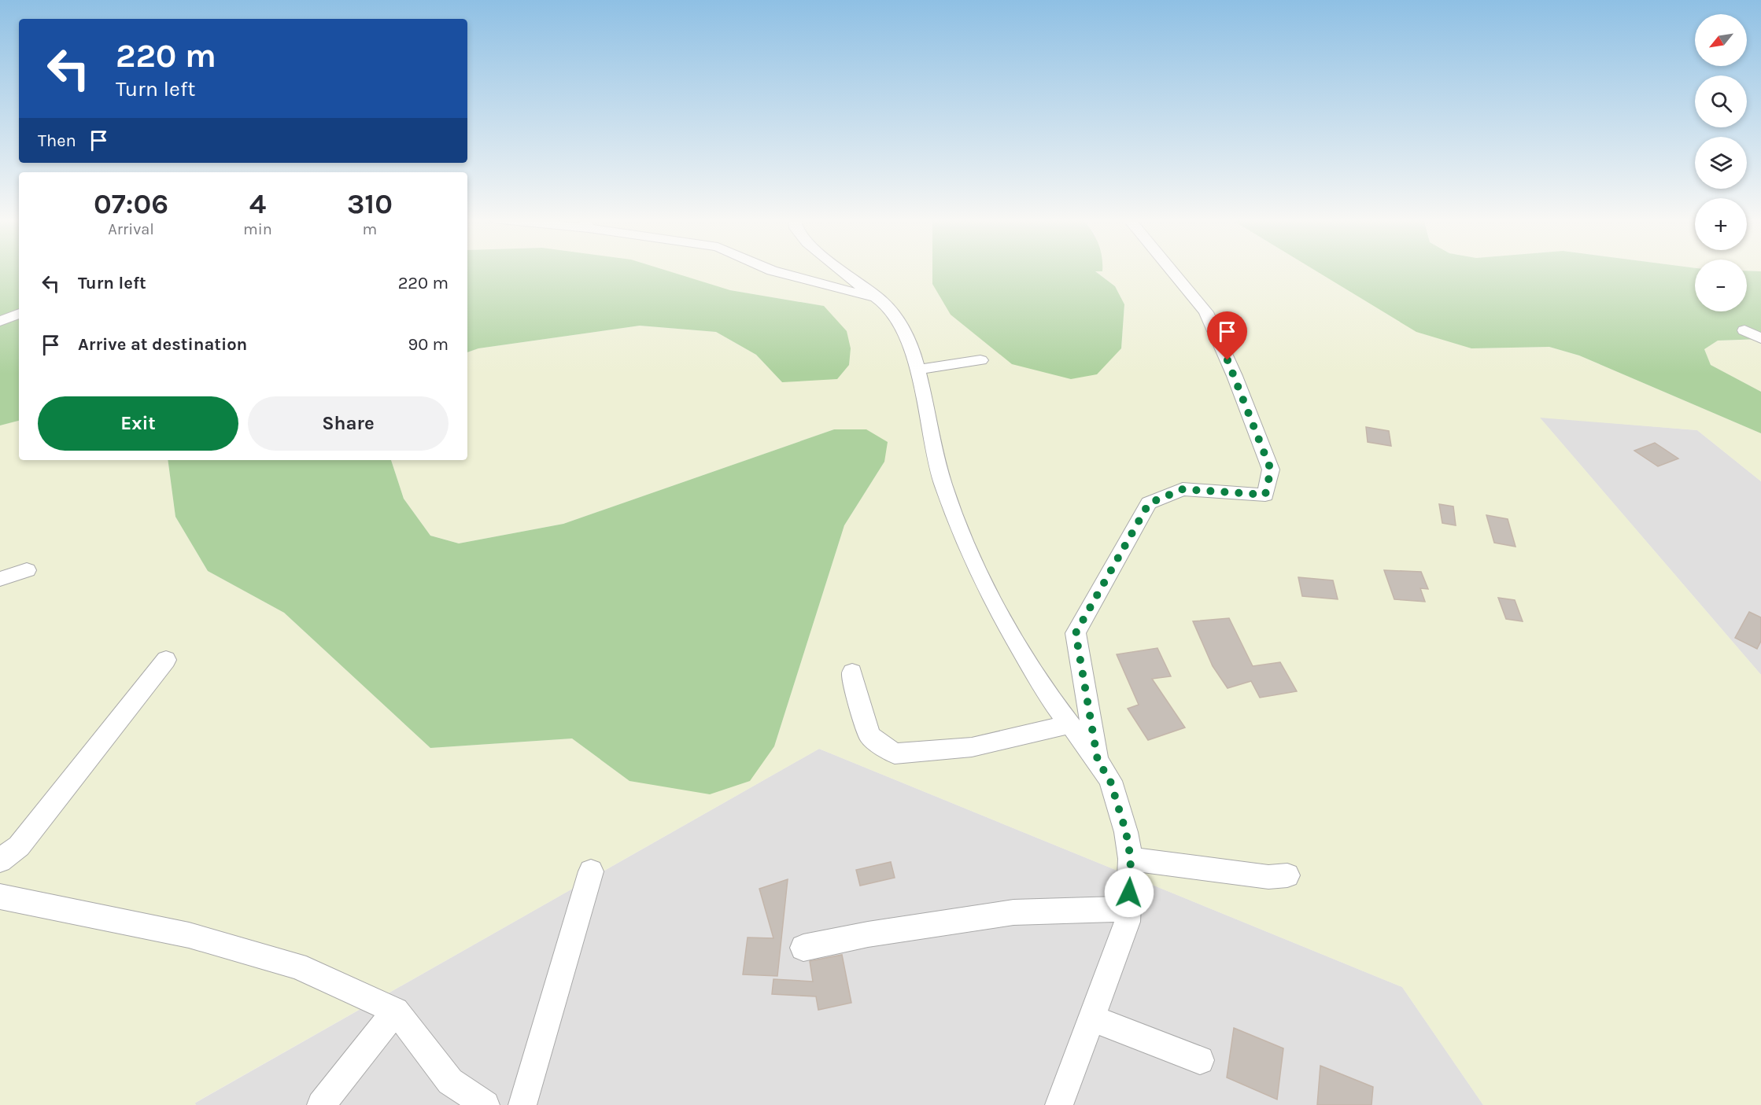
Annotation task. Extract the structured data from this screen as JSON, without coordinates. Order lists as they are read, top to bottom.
{
  "north": "bottom left",
  "page": {
    "map_buttons": ["+", "−"],
    "turn": ["220 m", "Turn left"],
    "then": "Then",
    "eta": [
      "07:06",
      "Arrival",
      "4",
      "min",
      "310",
      "m"
    ],
    "list": [
      {
        "name": "Turn left",
        "value": "220 m"
      },
      {
        "name": "Arrive at destination",
        "value": "90 m"
      }
    ],
    "buttons": ["Exit", "Share"]
  }
}
